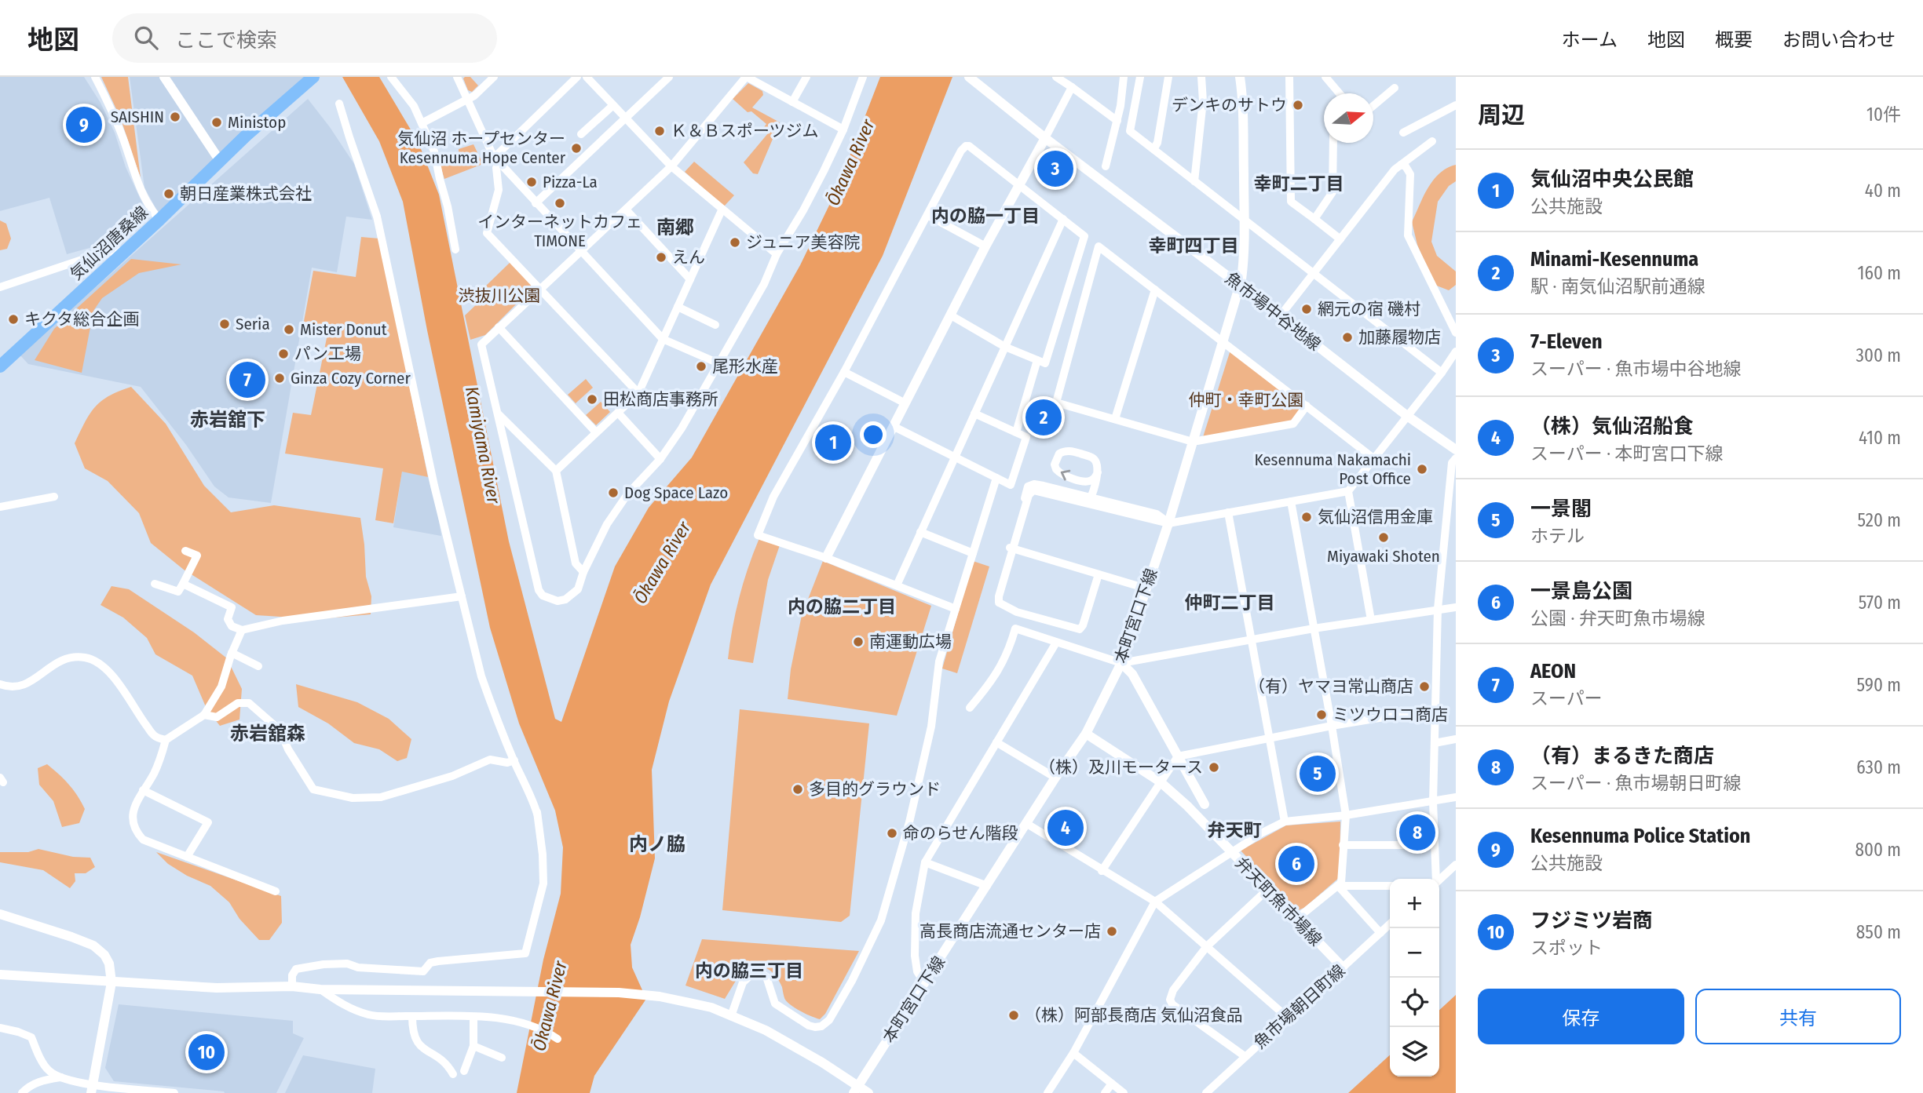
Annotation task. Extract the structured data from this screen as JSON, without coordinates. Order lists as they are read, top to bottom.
{
  "streets": {
    "main road": ["気仙沼唐桑線"],
    "street": [
      "魚市場中谷地線",
      "本町宮口下線",
      "弁天町魚市場線",
      "魚市場朝日町線"
    ]
  },
  "crossings": [
    ["魚市場中谷地線", "本町宮口下線"],
    ["本町宮口下線", "弁天町魚市場線"],
    ["弁天町魚市場線", "魚市場朝日町線"]
  ],
  "districts": [
    "幸町二丁目",
    "内の脇一丁目",
    "南郷",
    "幸町四丁目",
    "赤岩舘下",
    "仲町二丁目",
    "内の脇二丁目",
    "赤岩舘森",
    "弁天町",
    "内ノ脇",
    "内の脇三丁目"
  ],
  "water": ["Ōkawa River", "Kamiyama River"],
  "parks": ["渋抜川公園", "仲町・幸町公園"],
  "places": [
    "デンキのサトウ",
    "SAISHIN",
    "Ministop",
    "Ｋ＆Ｂスポーツジム",
    "気仙沼 ホープセンター Kesennuma Hope Center",
    "Pizza-La",
    "朝日産業株式会社",
    "インターネットカフェ TIMONE",
    "ジュニア美容院",
    "えん",
    "網元の宿 磯村",
    "キクタ総合企画",
    "Seria",
    "Mister Donut",
    "加藤履物店",
    "パン工場",
    "尾形水産",
    "Ginza Cozy Corner",
    "田松商店事務所",
    "Kesennuma Nakamachi Post Office",
    "Dog Space Lazo",
    "気仙沼信用金庫",
    "Miyawaki Shoten",
    "南運動広場",
    "（有）ヤマヨ常山商店",
    "ミツウロコ商店",
    "（株）及川モータース",
    "多目的グラウンド",
    "命のらせん階段",
    "高長商店流通センター店",
    "（株）阿部長商店 気仙沼食品"
  ],
  "north": "right",
  "page": {
    "header": "地図",
    "search": "ここで検索",
    "nav": [
      "ホーム",
      "地図",
      "概要",
      "お問い合わせ"
    ],
    "heading": ["周辺", "10件"],
    "pins": [
      "9",
      "3",
      "7",
      "2",
      "1",
      "5",
      "4",
      "8",
      "6",
      "10"
    ],
    "list": [
      {
        "mark": "1",
        "name": "気仙沼中央公民館",
        "note": "公共施設",
        "value": "40 m"
      },
      {
        "mark": "2",
        "name": "Minami-Kesennuma",
        "note": "駅 · 南気仙沼駅前通線",
        "value": "160 m"
      },
      {
        "mark": "3",
        "name": "7-Eleven",
        "note": "スーパー · 魚市場中谷地線",
        "value": "300 m"
      },
      {
        "mark": "4",
        "name": "（株）気仙沼船食",
        "note": "スーパー · 本町宮口下線",
        "value": "410 m"
      },
      {
        "mark": "5",
        "name": "一景閣",
        "note": "ホテル",
        "value": "520 m"
      },
      {
        "mark": "6",
        "name": "一景島公園",
        "note": "公園 · 弁天町魚市場線",
        "value": "570 m"
      },
      {
        "mark": "7",
        "name": "AEON",
        "note": "スーパー",
        "value": "590 m"
      },
      {
        "mark": "8",
        "name": "（有）まるきた商店",
        "note": "スーパー · 魚市場朝日町線",
        "value": "630 m"
      },
      {
        "mark": "9",
        "name": "Kesennuma Police Station",
        "note": "公共施設",
        "value": "800 m"
      },
      {
        "mark": "10",
        "name": "フジミツ岩商",
        "note": "スポット",
        "value": "850 m"
      }
    ],
    "map_buttons": ["+", "−"],
    "buttons": ["保存", "共有"]
  }
}
